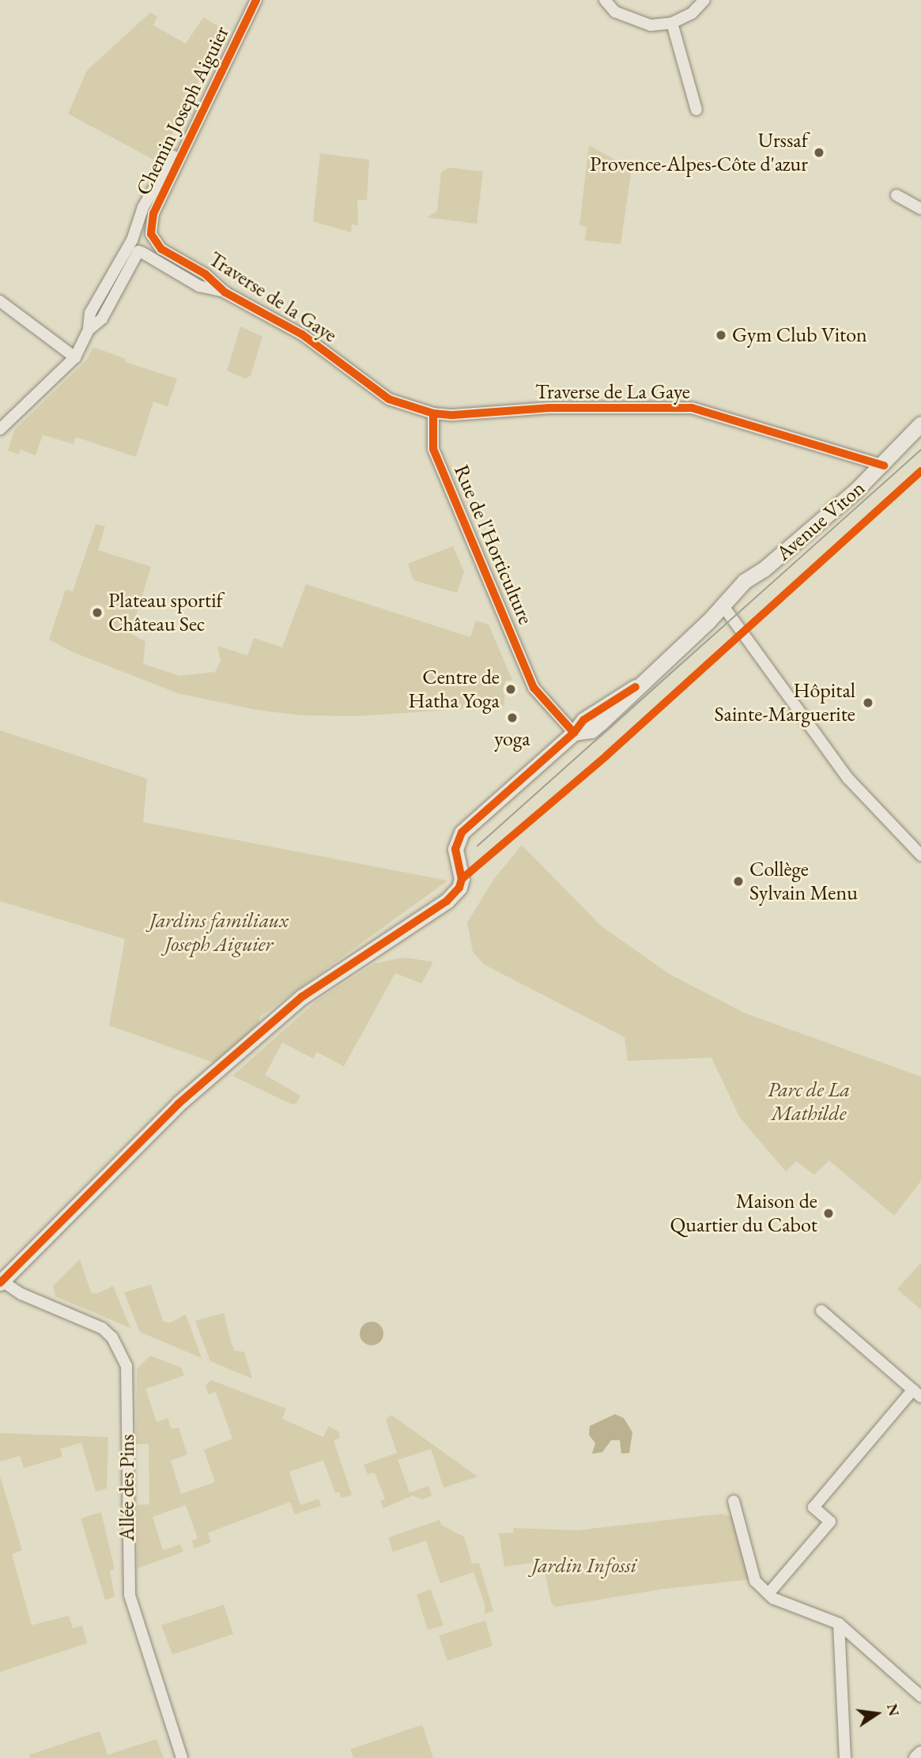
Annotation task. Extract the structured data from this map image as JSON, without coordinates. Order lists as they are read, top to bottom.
{
  "streets": {
    "street": [
      "Chemin Joseph Aiguier",
      "Traverse de la Gaye",
      "Traverse de La Gaye",
      "Avenue Viton",
      "Rue de l'Horticulture",
      "Allée des Pins"
    ]
  },
  "crossings": [
    ["Chemin Joseph Aiguier", "Traverse de la Gaye"],
    ["Traverse de la Gaye", "Traverse de La Gaye"],
    ["Traverse de la Gaye", "Rue de l'Horticulture"],
    ["Traverse de La Gaye", "Avenue Viton"],
    ["Traverse de La Gaye", "Rue de l'Horticulture"],
    ["Avenue Viton", "Rue de l'Horticulture"]
  ],
  "parks": ["Jardins familiaux Joseph Aiguier", "Parc de La Mathilde", "Jardin Infossi"],
  "places": [
    "Urssaf Provence-Alpes-Côte d'azur",
    "Gym Club Viton",
    "Plateau sportif Château Sec",
    "Centre de Hatha Yoga",
    "Hôpital Sainte-Marguerite",
    "yoga",
    "Collège Sylvain Menu",
    "Maison de Quartier du Cabot"
  ],
  "north": "right"
}
